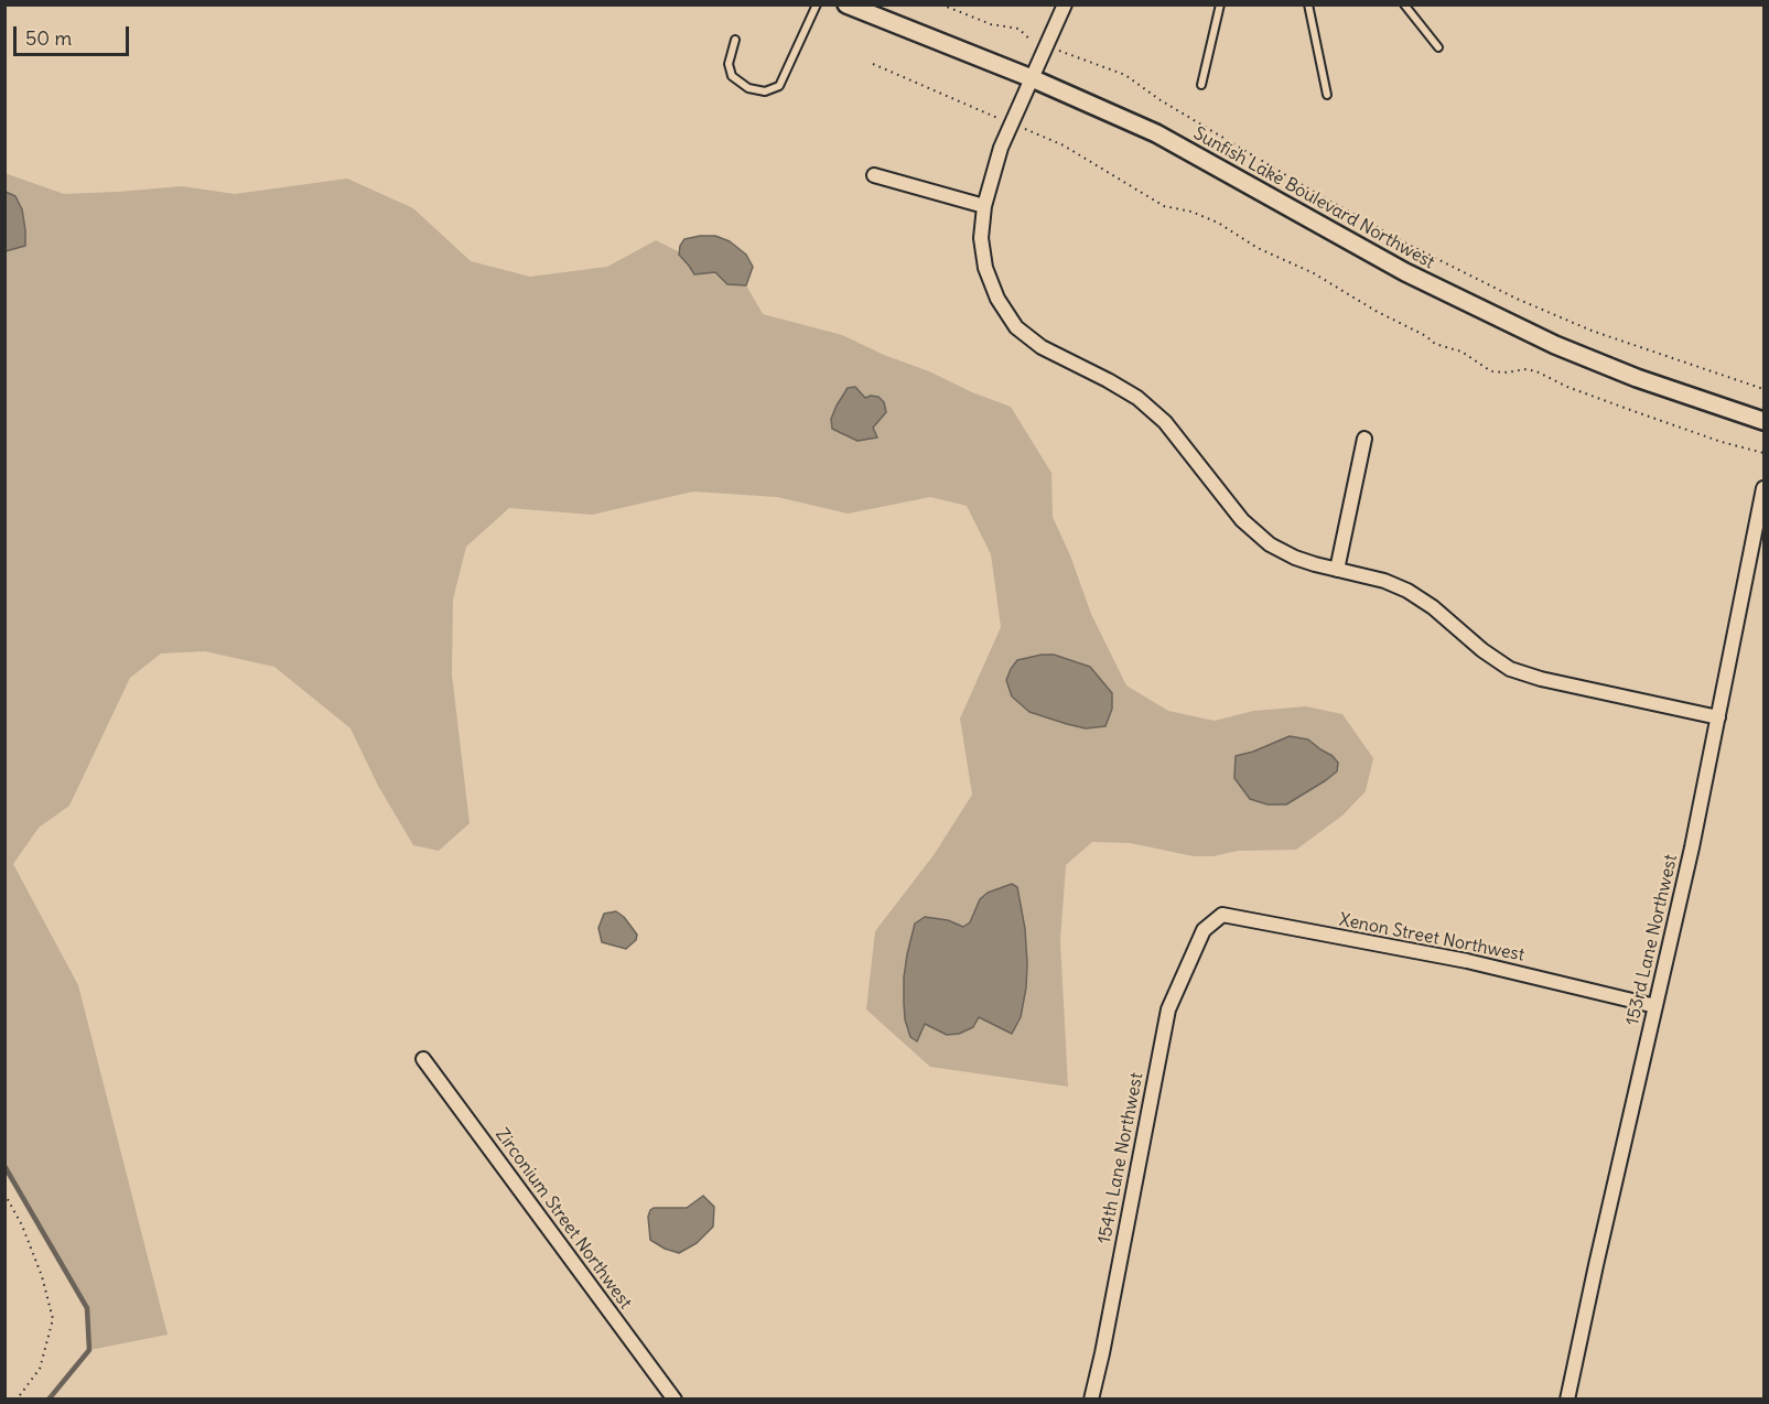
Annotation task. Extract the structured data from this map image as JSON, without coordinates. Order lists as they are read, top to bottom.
{
  "streets": {
    "street": [
      "Sunfish Lake Boulevard Northwest",
      "Xenon Street Northwest",
      "153rd Lane Northwest",
      "154th Lane Northwest",
      "Zirconium Street Northwest"
    ]
  },
  "crossings": [
    ["Xenon Street Northwest", "153rd Lane Northwest"],
    ["Xenon Street Northwest", "154th Lane Northwest"]
  ],
  "scale_bar": "50 m"
}
